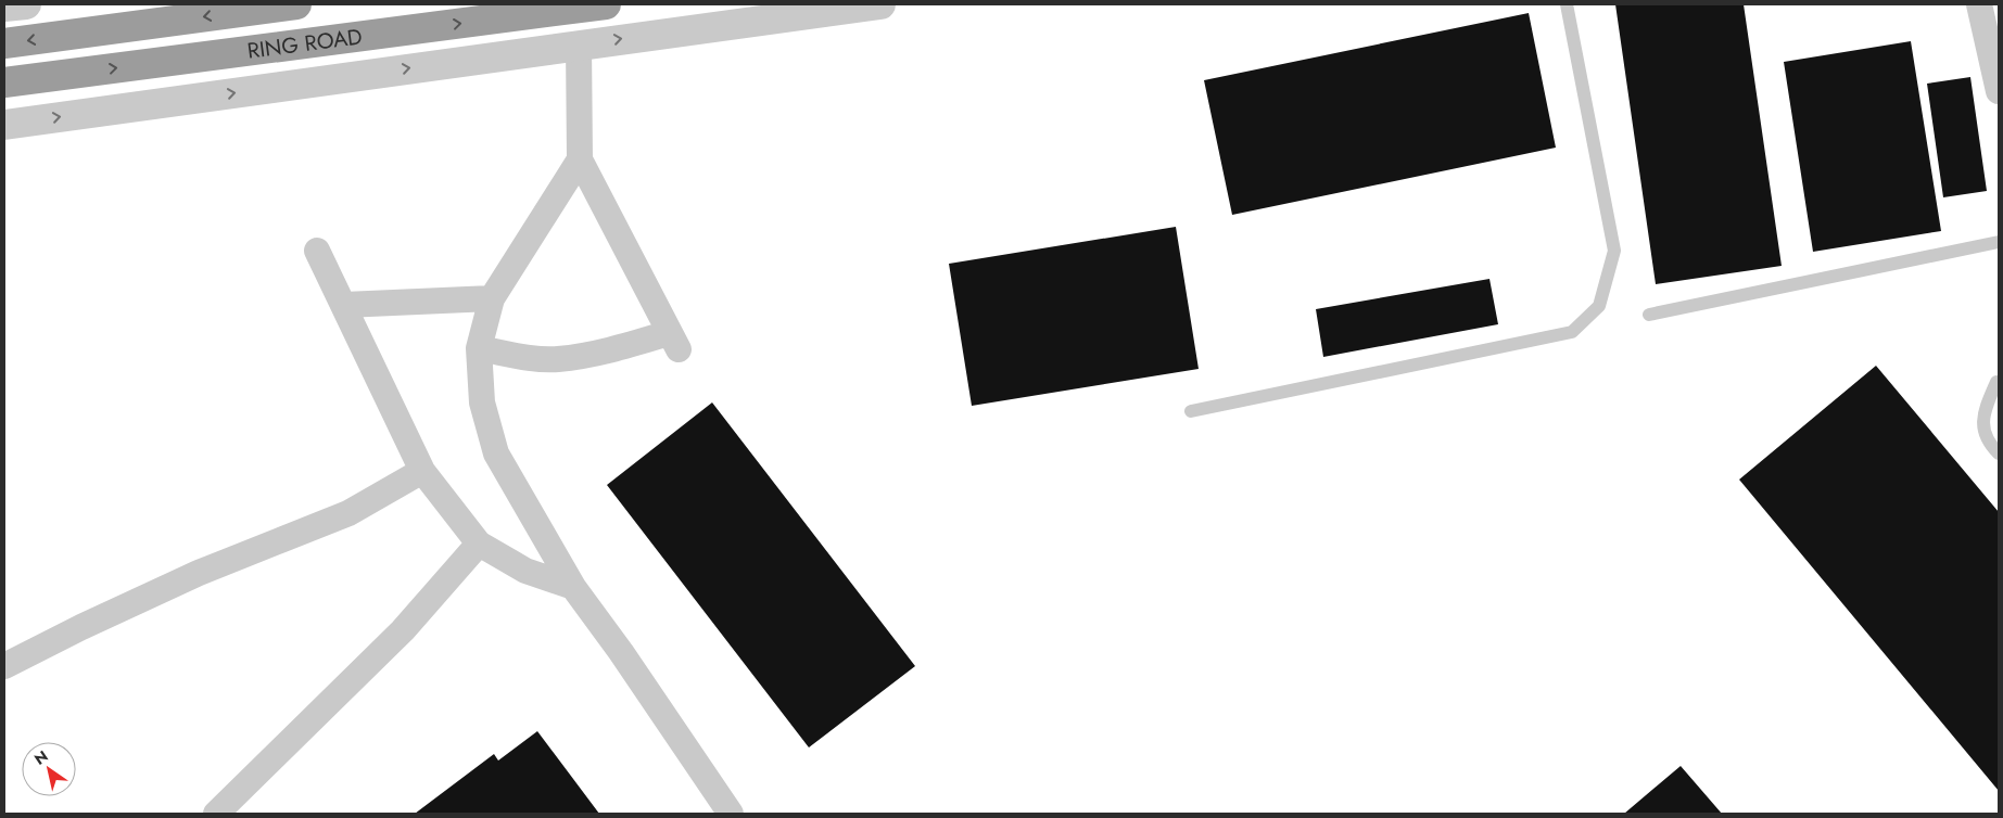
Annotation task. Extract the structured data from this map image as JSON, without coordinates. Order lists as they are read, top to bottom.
{
  "streets": {
    "highway": ["RING ROAD"]
  },
  "north": "top left"
}
